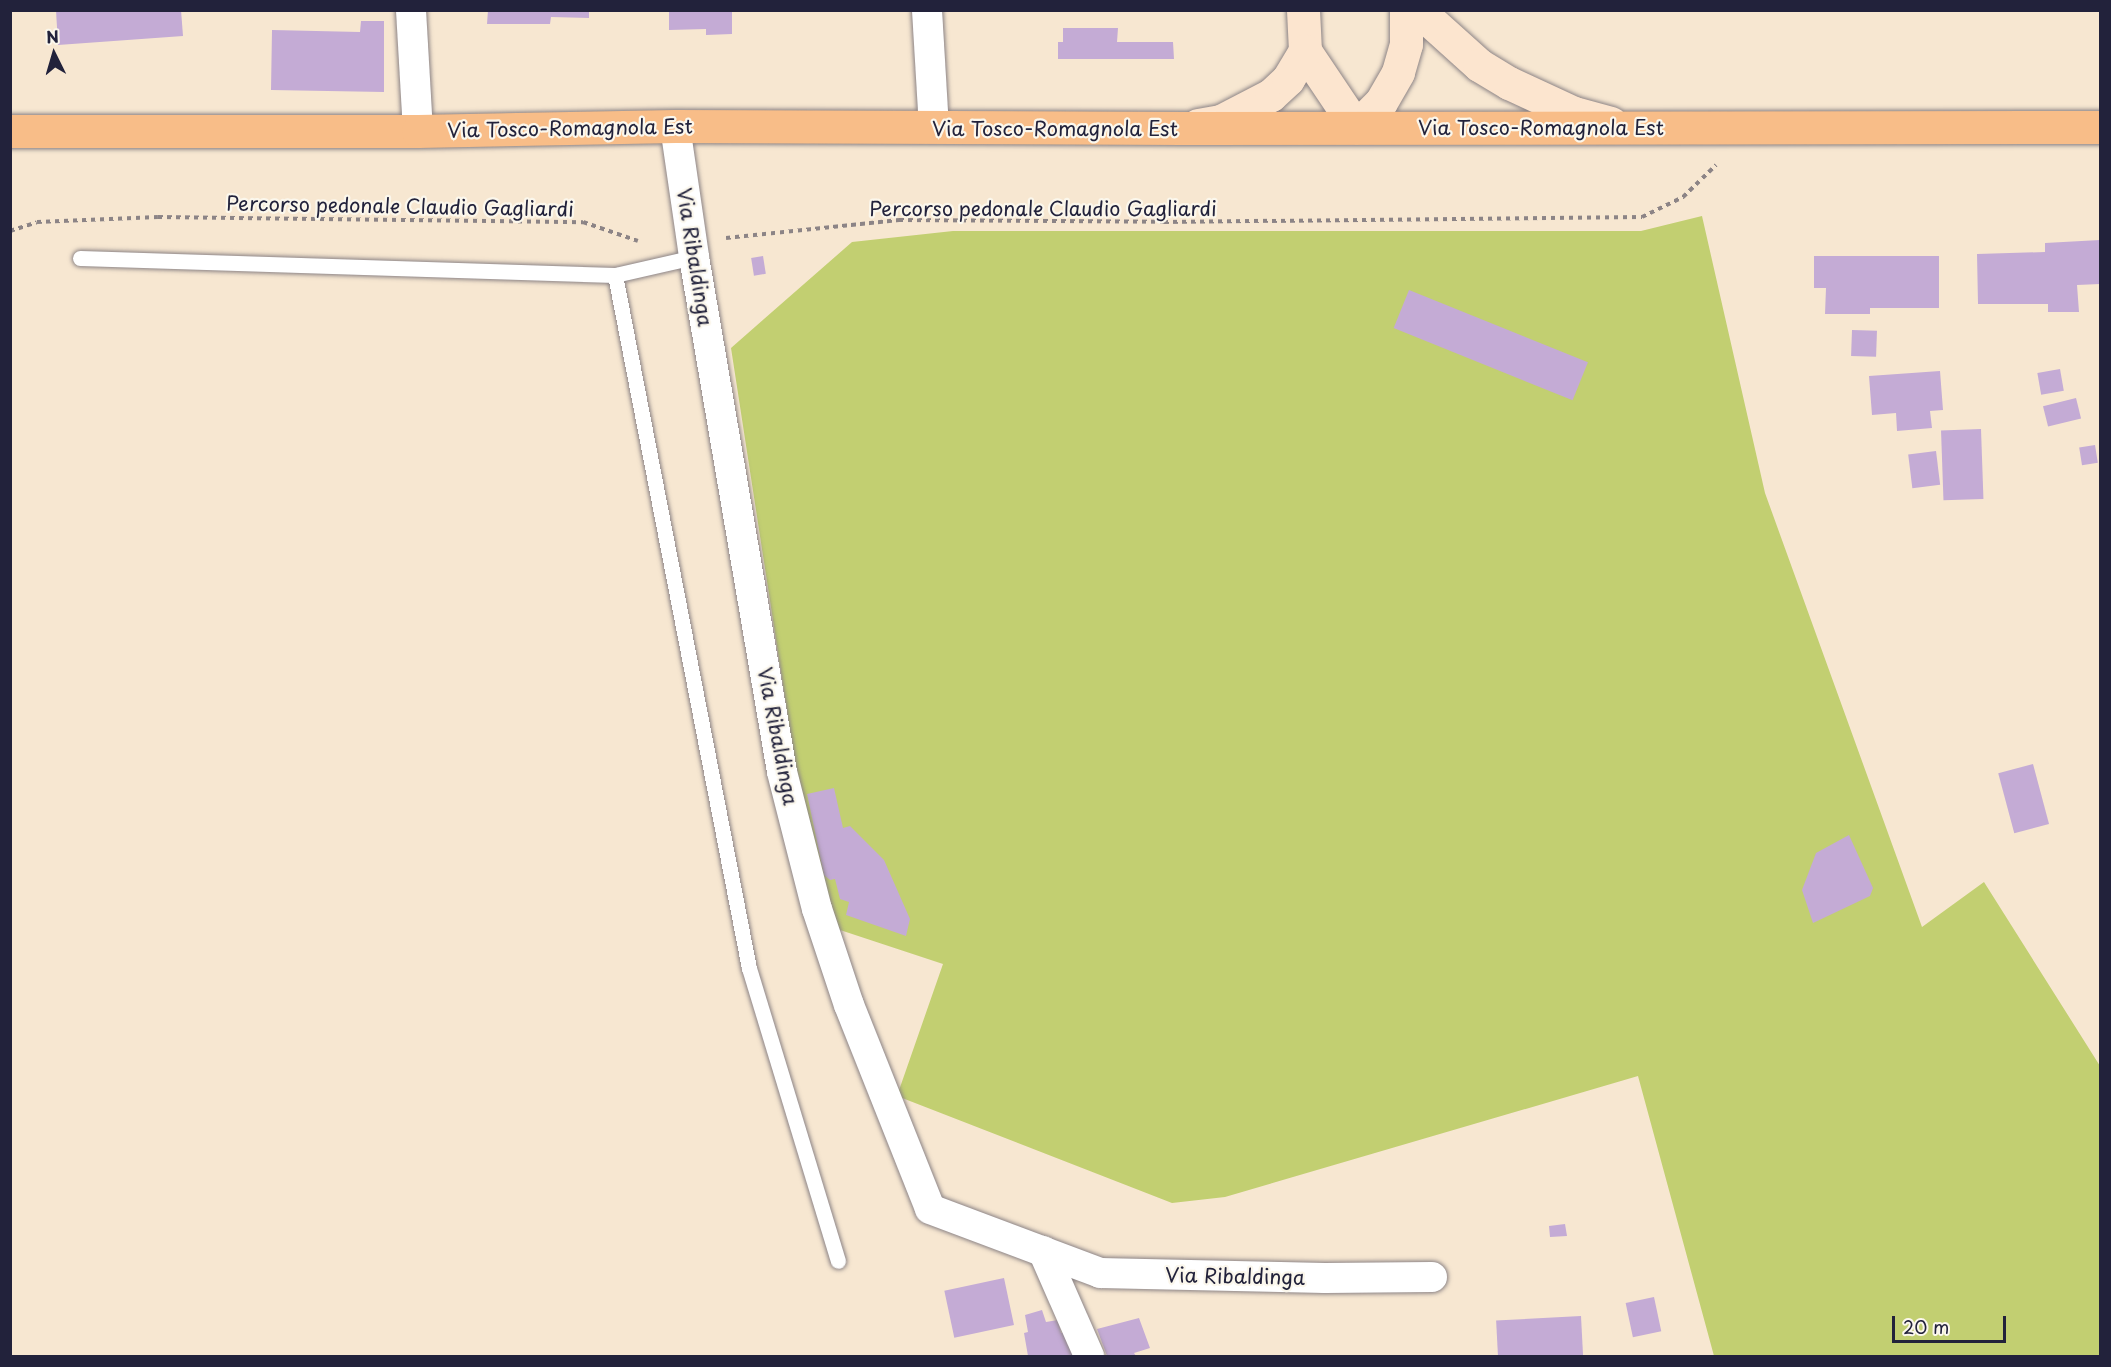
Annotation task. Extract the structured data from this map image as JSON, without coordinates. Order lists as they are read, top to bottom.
{
  "streets": {
    "main road": ["Via Tosco-Romagnola Est"],
    "street": ["Via Ribaldinga"],
    "path": ["Percorso pedonale Claudio Gagliardi"]
  },
  "crossings": [
    ["Via Tosco-Romagnola Est", "Via Ribaldinga"],
    ["Percorso pedonale Claudio Gagliardi", "Via Ribaldinga"]
  ],
  "scale_bar": "20 m",
  "north": "top"
}
